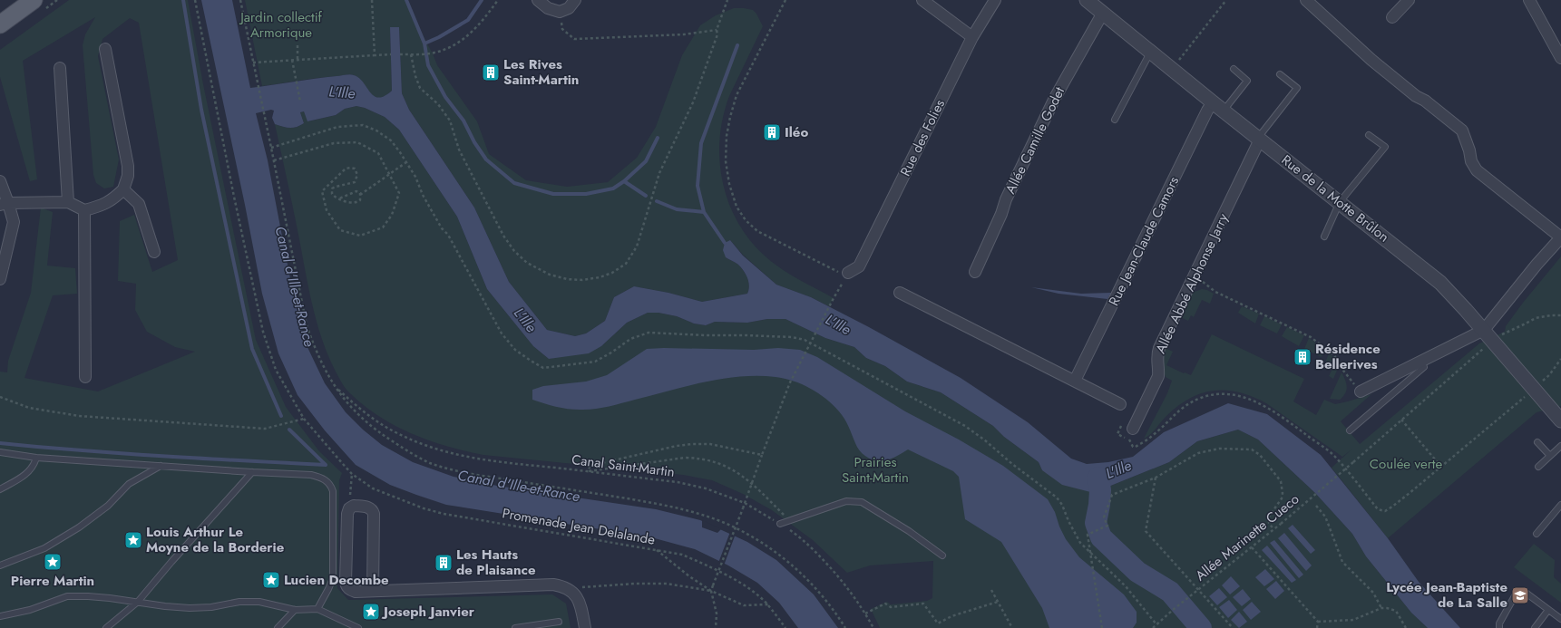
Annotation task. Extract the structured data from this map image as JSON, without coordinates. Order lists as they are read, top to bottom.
{
  "streets": {
    "street": [
      "Rue des Folies",
      "Allée Camille Godet",
      "Rue de la Motte Brûlon",
      "Rue Jean-Claude Camors",
      "Allée Abbé Alphonse Jarry"
    ],
    "path": ["Canal Saint-Martin", "Promenade Jean Delalande", "Allée Marinette Cueco"]
  },
  "crossings": [
    ["Allée Camille Godet", "Rue de la Motte Brûlon"],
    ["Rue de la Motte Brûlon", "Rue Jean-Claude Camors"],
    ["Rue de la Motte Brûlon", "Allée Abbé Alphonse Jarry"]
  ],
  "water": ["L'Ille", "Canal d'Ille-et-Rance"],
  "parks": ["Jardin collectif Armorique", "Prairies Saint-Martin", "Coulée verte"],
  "places": {
    "building": [
      "Les Rives Saint-Martin",
      "Iléo",
      "Résidence Bellerives",
      "Les Hauts de Plaisance"
    ],
    "place": [
      "Louis Arthur Le Moyne de la Borderie",
      "Pierre Martin",
      "Lucien Decombe",
      "Joseph Janvier"
    ],
    "school or university": ["Lycée Jean-Baptiste de La Salle"]
  }
}
